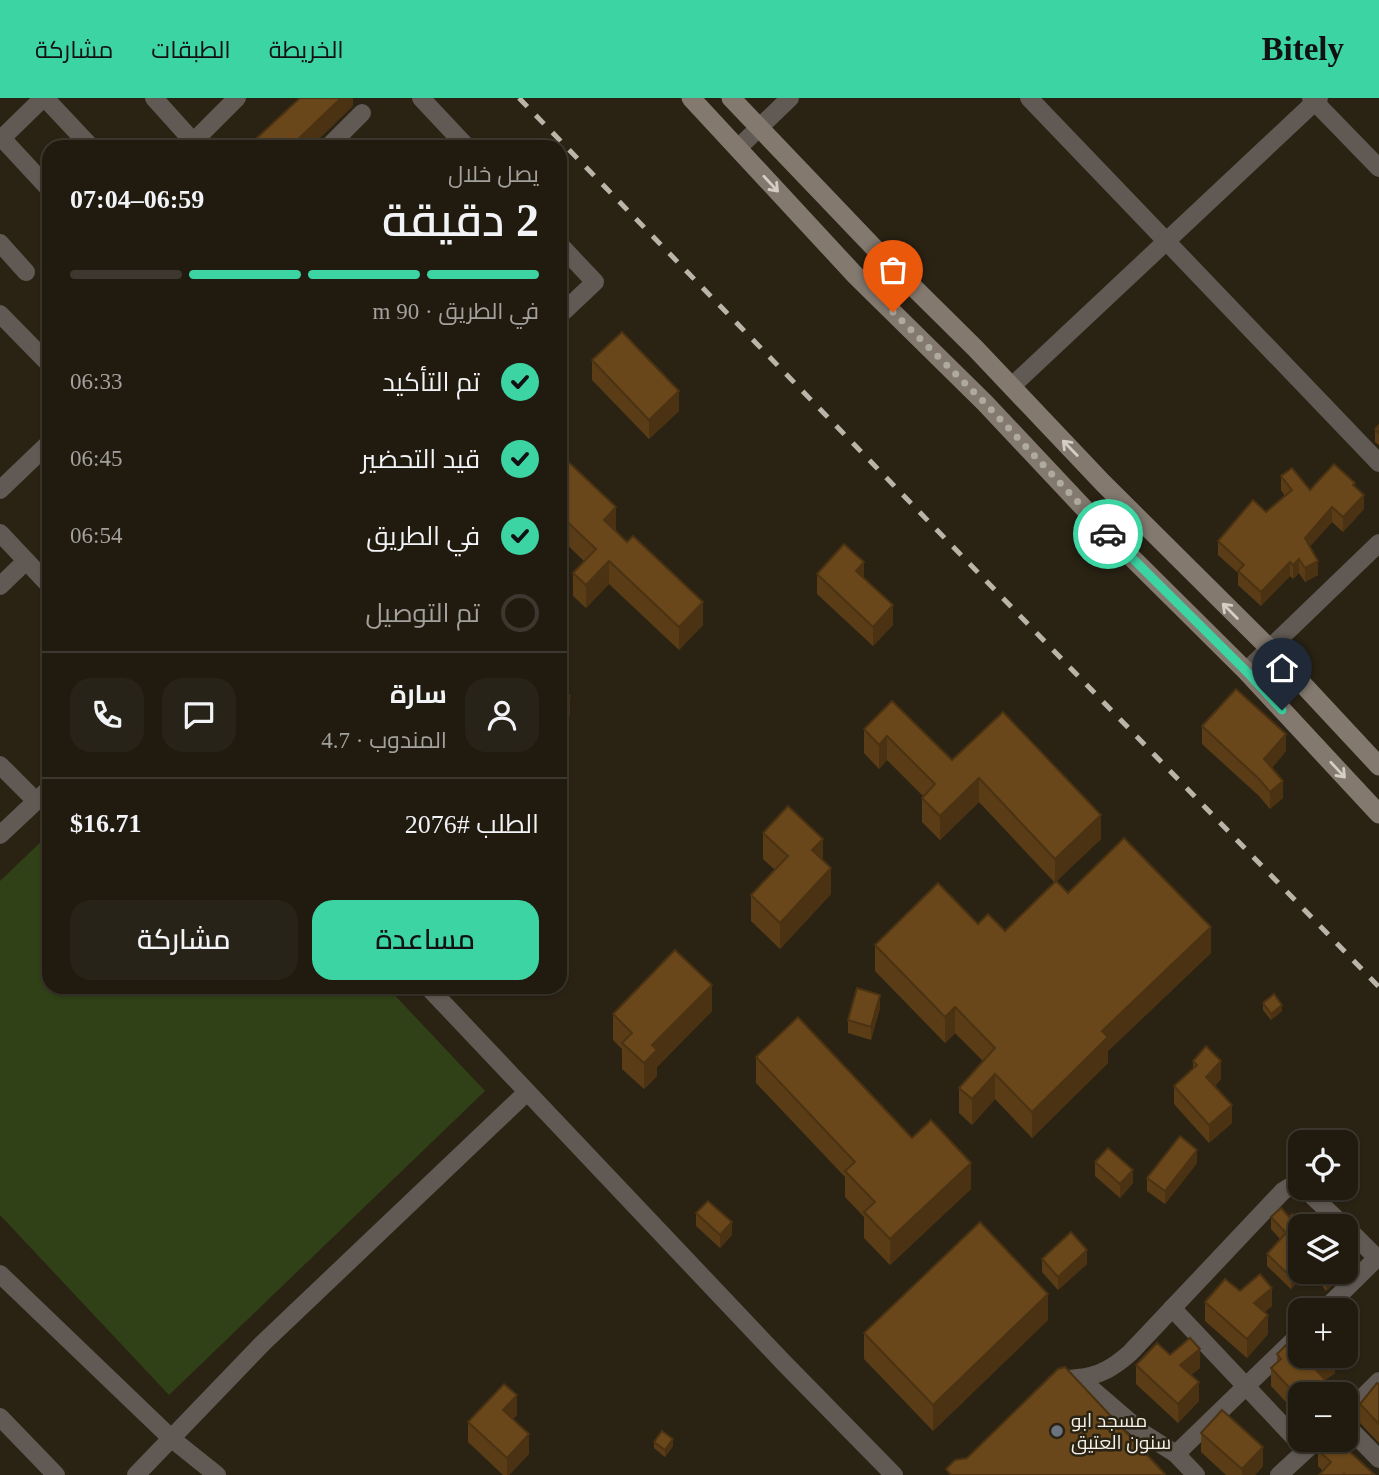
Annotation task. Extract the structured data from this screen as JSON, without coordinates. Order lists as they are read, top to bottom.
{
  "places": ["مسجد ابو سنون العتيق"],
  "page": {
    "header": "Bitely",
    "nav": ["الخريطة", "الطبقات", "مشاركة"],
    "heading": ["2 دقيقة", "يصل خلال", "06:59–07:04"],
    "panel": [
      "سارة",
      "المندوب · 4.7",
      "الطلب #2076",
      "$16.71"
    ],
    "bar": "في الطريق · 90 m",
    "list": [
      ["تم التأكيد", "06:33"],
      ["قيد التحضير", "06:45"],
      ["في الطريق", "06:54"],
      "تم التوصيل"
    ],
    "buttons": ["مساعدة", "مشاركة"],
    "map_buttons": ["+", "−"]
  }
}
